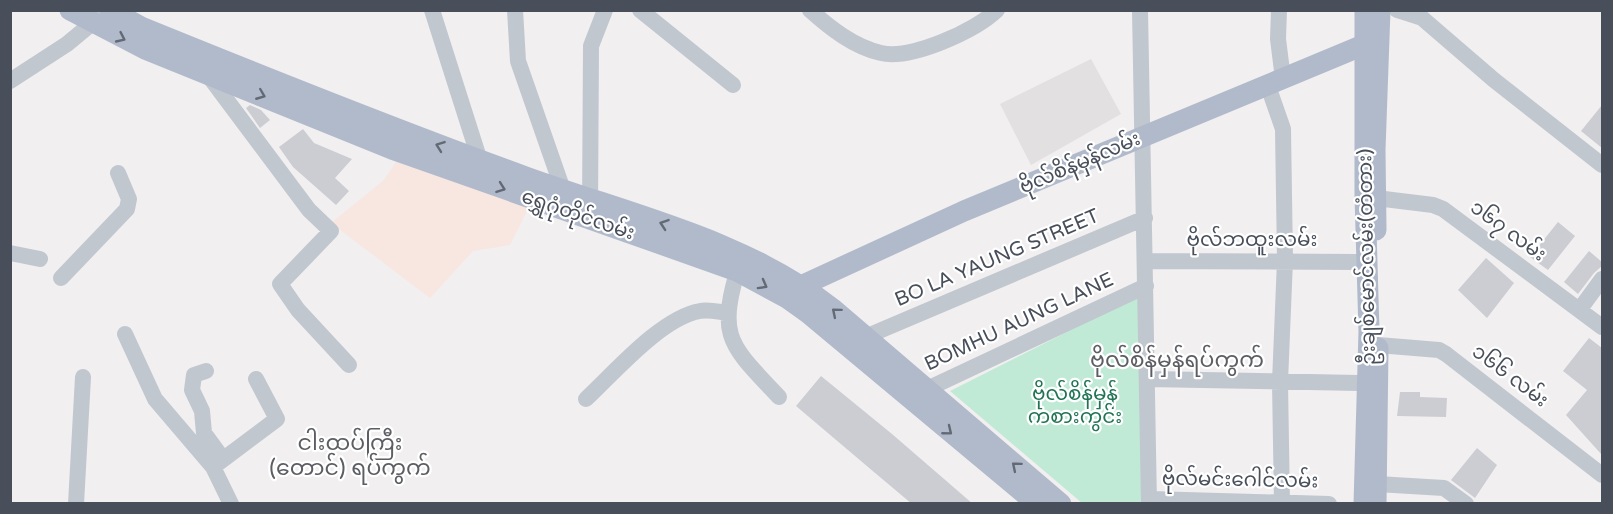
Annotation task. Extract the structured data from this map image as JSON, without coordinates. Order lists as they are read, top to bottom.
{
  "streets": {
    "main road": ["ဗိုလ်စိန်မှန်လမ်း", "ရွှေဂုံတိုင်လမ်း", "ဦးချစ်မောင်လမ်း(တံတား)"],
    "street": [
      "၁၆၇ လမ်း",
      "ဗိုလ်ဘထူးလမ်း",
      "BO LA YAUNG STREET",
      "BOMHU AUNG LANE",
      "၁၆၆ လမ်း",
      "ဗိုလ်မင်းဂေါင်လမ်း"
    ]
  },
  "crossings": [
    ["ဗိုလ်စိန်မှန်လမ်း", "ရွှေဂုံတိုင်လမ်း"],
    ["ရွှေဂုံတိုင်လမ်း", "BO LA YAUNG STREET"],
    ["ရွှေဂုံတိုင်လမ်း", "BOMHU AUNG LANE"]
  ],
  "districts": ["ဗိုလ်စိန်မှန်ရပ်ကွက်", "ငါးထပ်ကြီး (တောင်) ရပ်ကွက်"],
  "parks": ["ဗိုလ်စိန်မှန် ကစားကွင်း"]
}
